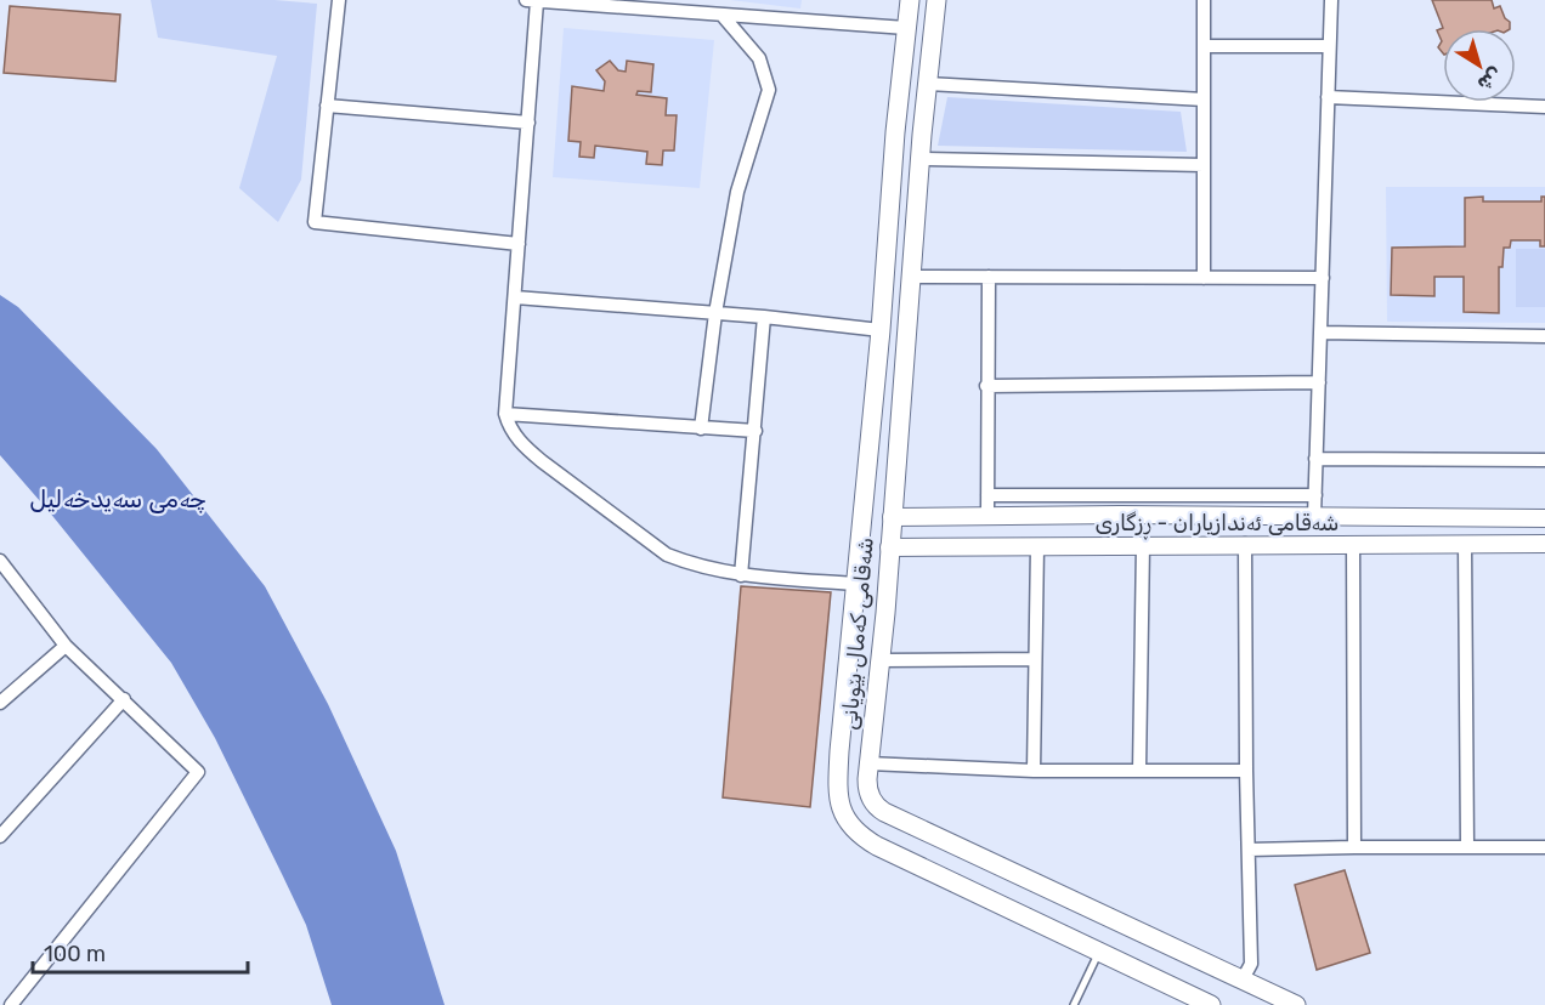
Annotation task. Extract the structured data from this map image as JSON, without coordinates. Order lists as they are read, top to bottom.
{
  "streets": {
    "main road": ["شەقامی کەمال بێویانی"],
    "street": ["شەقامی ئەندازیاران - ڕزگاری"]
  },
  "crossings": [
    ["شەقامی ئەندازیاران - ڕزگاری", "شەقامی کەمال بێویانی"]
  ],
  "water": ["چەمی سەیدخەلیل"],
  "scale_bar": "100 m",
  "north": "bottom right"
}
